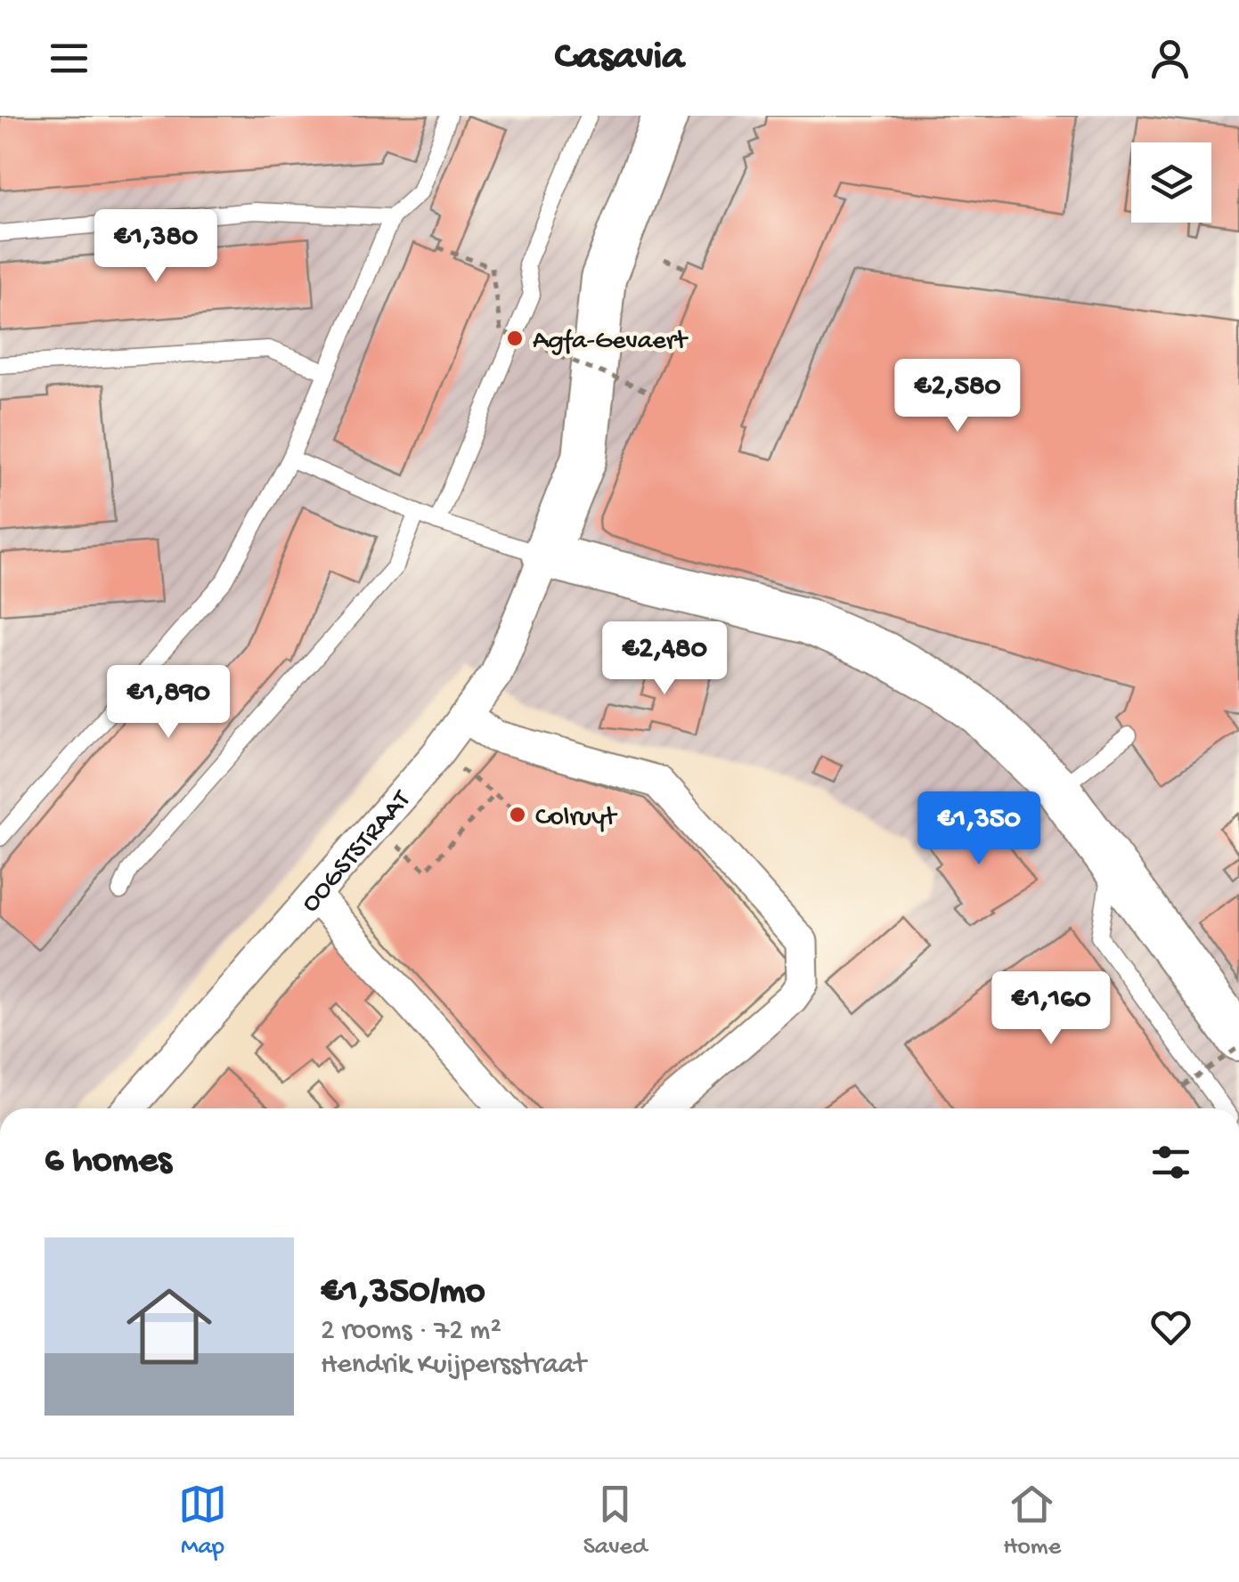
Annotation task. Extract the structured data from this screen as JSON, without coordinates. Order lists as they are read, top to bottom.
{
  "streets": {
    "street": ["OOGSTSTRAAT"]
  },
  "places": ["Agfa-Gevaert", "Colruyt"],
  "page": {
    "header": "Casavia",
    "price": [
      "€1,380",
      "€2,580",
      "€2,480",
      "€1,890",
      "€1,350",
      "€1,160"
    ],
    "heading": "6 homes",
    "list": [
      {
        "name": "€1,350/mo",
        "note": "2 rooms · 72 m² · Hendrik Kuijpersstraat"
      }
    ],
    "tabs": ["Map", "Saved", "Home"]
  }
}
